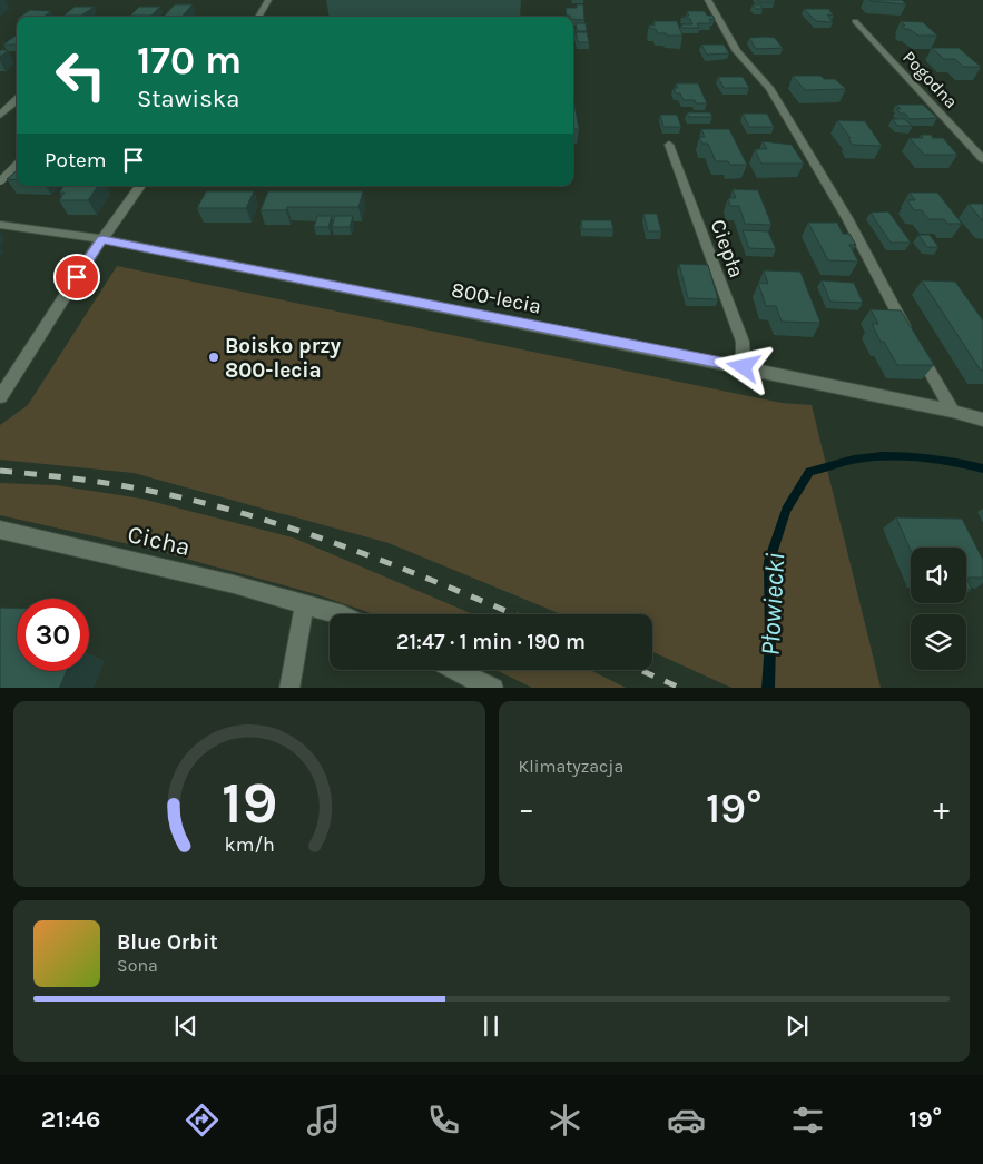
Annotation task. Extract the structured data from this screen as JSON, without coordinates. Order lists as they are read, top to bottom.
{
  "streets": {
    "street": [
      "Pogodna",
      "Ciepła",
      "800-lecia",
      "Cicha"
    ]
  },
  "crossings": [
    ["Ciepła", "800-lecia"]
  ],
  "water": ["Płowiecki"],
  "places": ["Boisko przy 800-lecia"],
  "page": {
    "turn": ["170 m", "Stawiska"],
    "then": "Potem",
    "limit": "30",
    "trip": "21:47 · 1 min · 190 m",
    "tile": "Klimatyzacja",
    "heat": ["−", "19°", "+"],
    "song": ["Blue Orbit", "Sona"],
    "tabs": ["21:46", "19°"],
    "gauge": ["19", "km/h"]
  }
}
